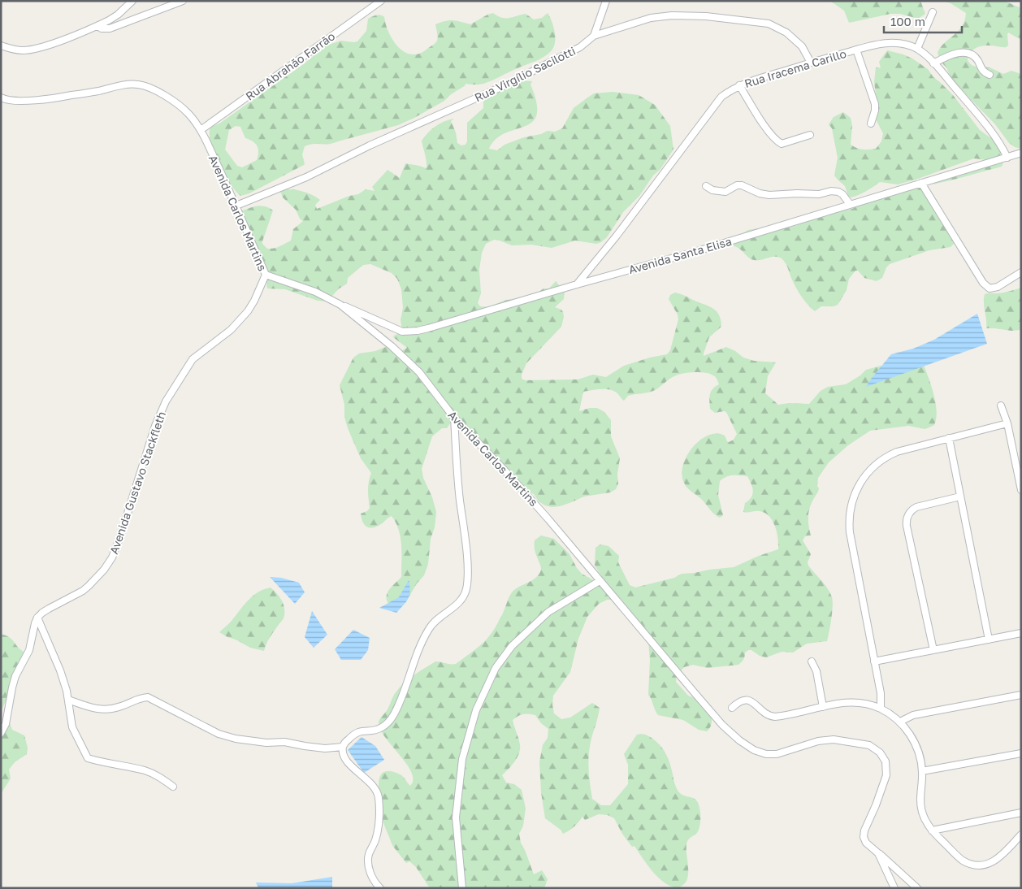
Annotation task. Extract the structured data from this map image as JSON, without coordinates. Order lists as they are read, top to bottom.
{
  "streets": {
    "street": [
      "Rua Abrahão Farrão",
      "Rua Iracema Carillo",
      "Rua Virgílio Sacilotti",
      "Avenida Carlos Martins",
      "Avenida Santa Elisa",
      "Avenida Gustavo Stackfleth"
    ]
  },
  "crossings": [
    ["Rua Abrahão Farrão", "Avenida Carlos Martins"],
    ["Rua Iracema Carillo", "Rua Virgílio Sacilotti"],
    ["Rua Iracema Carillo", "Avenida Santa Elisa"],
    ["Rua Virgílio Sacilotti", "Avenida Carlos Martins"],
    ["Avenida Carlos Martins", "Avenida Santa Elisa"],
    ["Avenida Carlos Martins", "Avenida Gustavo Stackfleth"]
  ],
  "scale_bar": "100 m"
}
